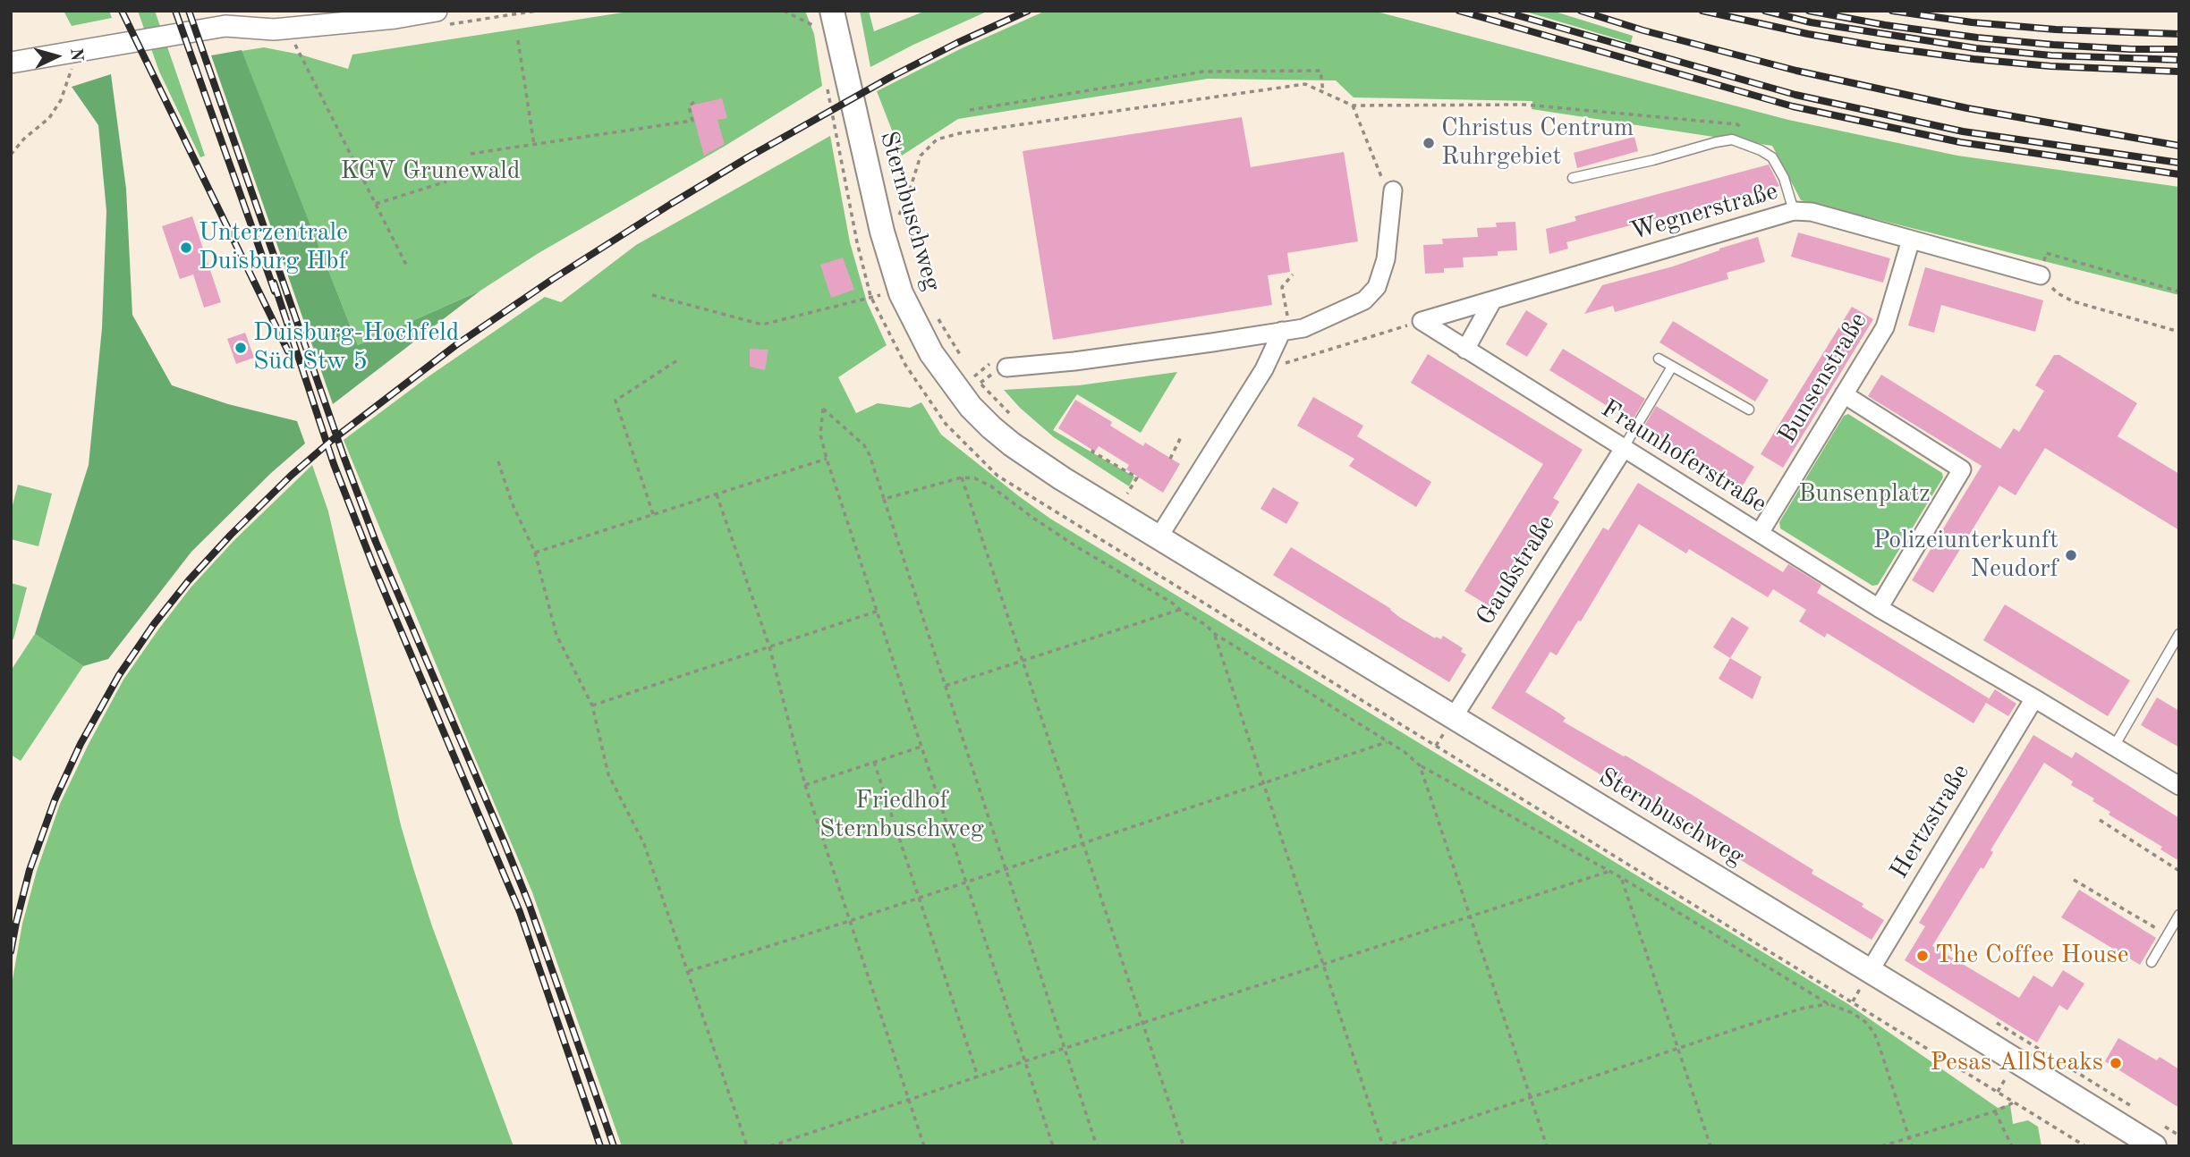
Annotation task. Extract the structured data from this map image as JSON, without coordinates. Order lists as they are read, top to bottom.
{
  "streets": {
    "main road": ["Sternbuschweg"],
    "street": [
      "Wegnerstraße",
      "Bunsenstraße",
      "Fraunhoferstraße",
      "Gaußstraße",
      "Hertzstraße"
    ]
  },
  "crossings": [
    ["Sternbuschweg", "Gaußstraße"],
    ["Sternbuschweg", "Hertzstraße"],
    ["Wegnerstraße", "Bunsenstraße"],
    ["Wegnerstraße", "Fraunhoferstraße"],
    ["Bunsenstraße", "Fraunhoferstraße"],
    ["Fraunhoferstraße", "Gaußstraße"],
    ["Fraunhoferstraße", "Hertzstraße"]
  ],
  "parks": ["KGV Grunewald", "Bunsenplatz", "Friedhof Sternbuschweg"],
  "places": [
    "Christus Centrum Ruhrgebiet",
    "Unterzentrale Duisburg Hbf",
    "Duisburg-Hochfeld Süd Stw 5",
    "Polizeiunterkunft Neudorf",
    "The Coffee House",
    "Pesas AllSteaks"
  ],
  "north": "right"
}
